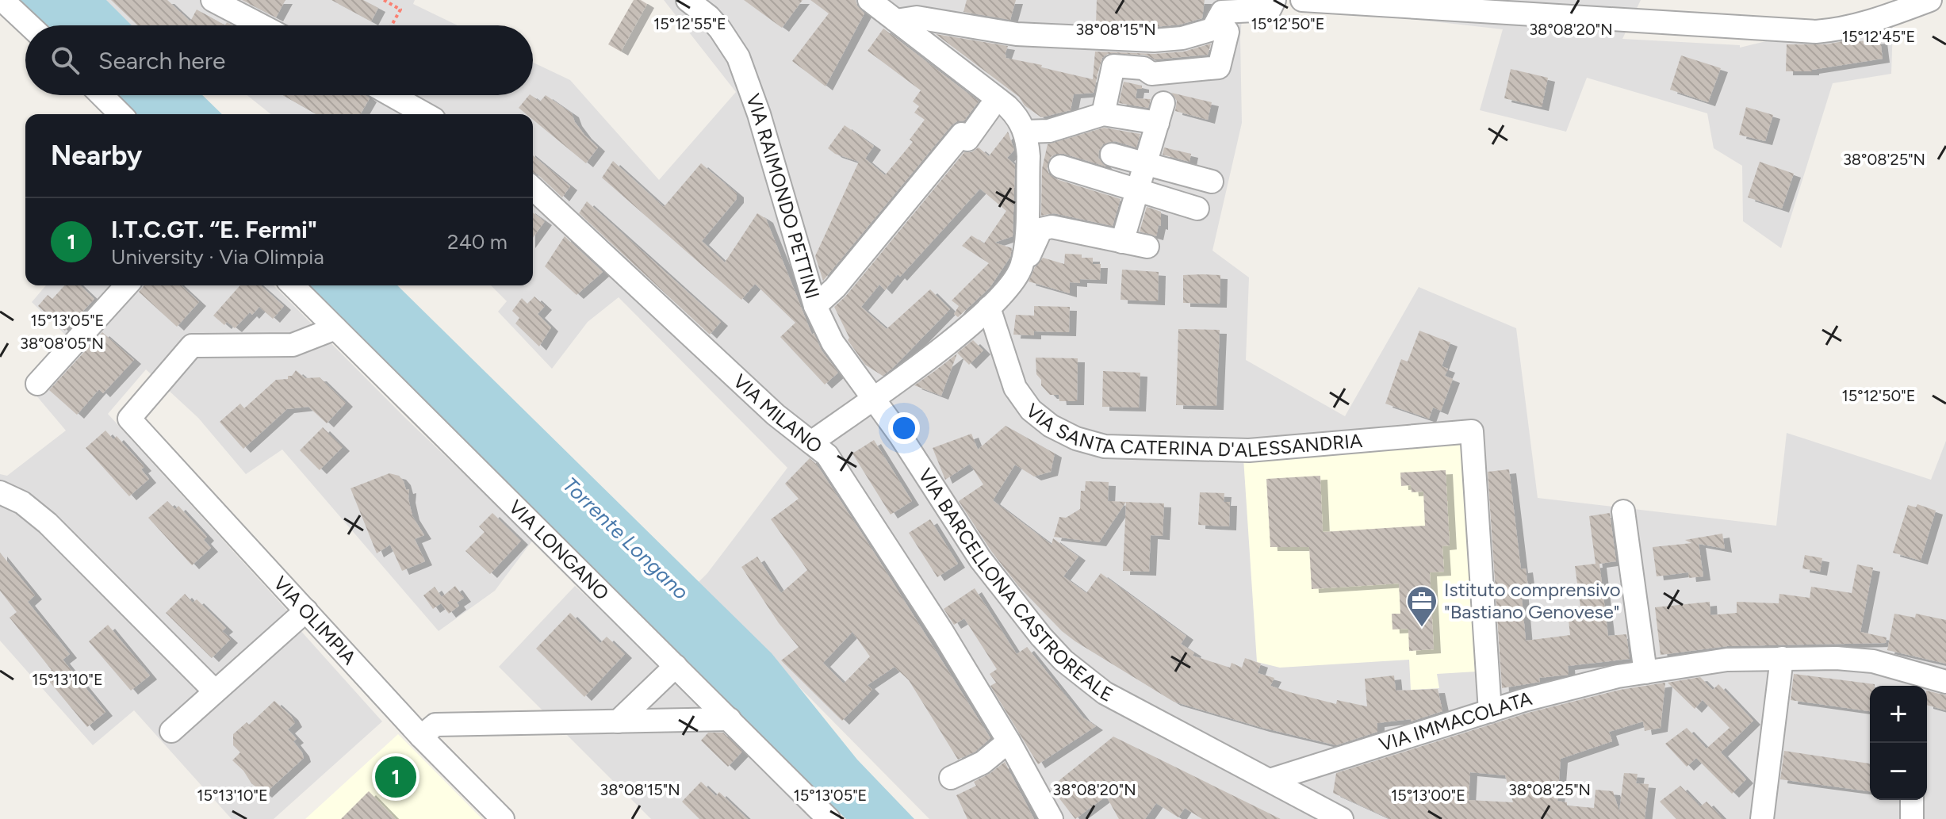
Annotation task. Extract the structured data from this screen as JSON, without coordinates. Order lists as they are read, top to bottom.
{
  "streets": {
    "street": [
      "VIA RAIMONDO PETTINI",
      "VIA MILANO",
      "VIA SANTA CATERINA D'ALESSANDRIA",
      "VIA LONGANO",
      "VIA BARCELLONA CASTROREALE",
      "VIA OLIMPIA",
      "VIA IMMACOLATA"
    ]
  },
  "crossings": [
    ["VIA RAIMONDO PETTINI", "VIA BARCELLONA CASTROREALE"],
    ["VIA SANTA CATERINA D'ALESSANDRIA", "VIA IMMACOLATA"],
    ["VIA LONGANO", "VIA OLIMPIA"],
    ["VIA BARCELLONA CASTROREALE", "VIA IMMACOLATA"]
  ],
  "water": ["Torrente Longano"],
  "places": {
    "office": ["Istituto comprensivo \"Bastiano Genovese\""]
  },
  "page": {
    "search": "Search here",
    "heading": "Nearby",
    "list": [
      {
        "mark": "1",
        "name": "I.T.C.GT. “E. Fermi\"",
        "note": "University · Via Olimpia",
        "value": "240 m"
      }
    ],
    "map_buttons": ["+", "−"],
    "pins": "1"
  },
  "coordinates": [
    "15°12'55\"E",
    "15°12'50\"E",
    "38°08'15\"N",
    "38°08'20\"N",
    "15°12'45\"E",
    "38°08'25\"N",
    "15°13'05\"E",
    "38°08'05\"N",
    "15°13'10\"E",
    "15°13'00\"E"
  ]
}
